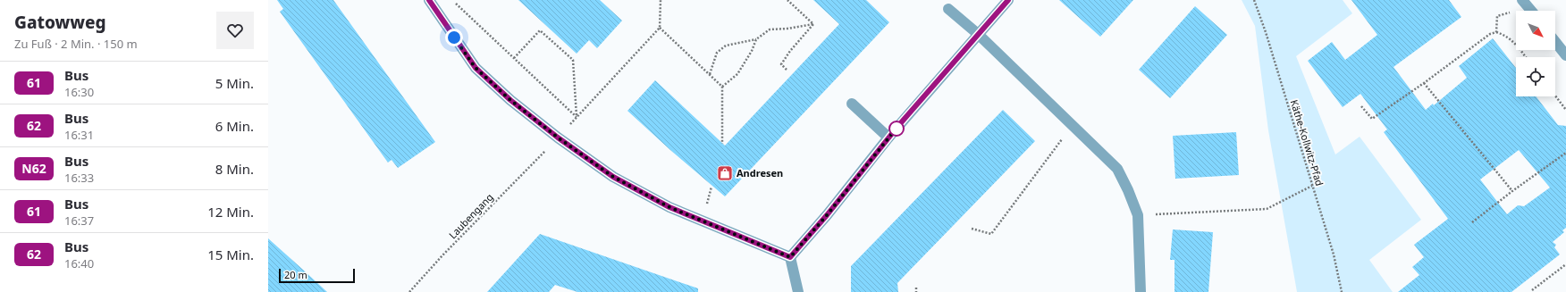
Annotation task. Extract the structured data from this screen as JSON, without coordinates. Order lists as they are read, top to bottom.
{
  "streets": {
    "path": ["Käthe-Kollwitz-Pfad", "Laubengang"]
  },
  "places": {
    "shop": ["Andresen"]
  },
  "lines": ["bus line 61"],
  "scale_bar": "20 m",
  "north": "bottom right",
  "page": {
    "heading": ["Gatowweg", "Zu Fuß · 2 Min. · 150 m"],
    "list": [
      {
        "mark": "61",
        "name": "Bus",
        "note": "16:30",
        "value": "5 Min."
      },
      {
        "mark": "62",
        "name": "Bus",
        "note": "16:31",
        "value": "6 Min."
      },
      {
        "mark": "N62",
        "name": "Bus",
        "note": "16:33",
        "value": "8 Min."
      },
      {
        "mark": "61",
        "name": "Bus",
        "note": "16:37",
        "value": "12 Min."
      },
      {
        "mark": "62",
        "name": "Bus",
        "note": "16:40",
        "value": "15 Min."
      }
    ],
    "scale": "20 m"
  }
}
